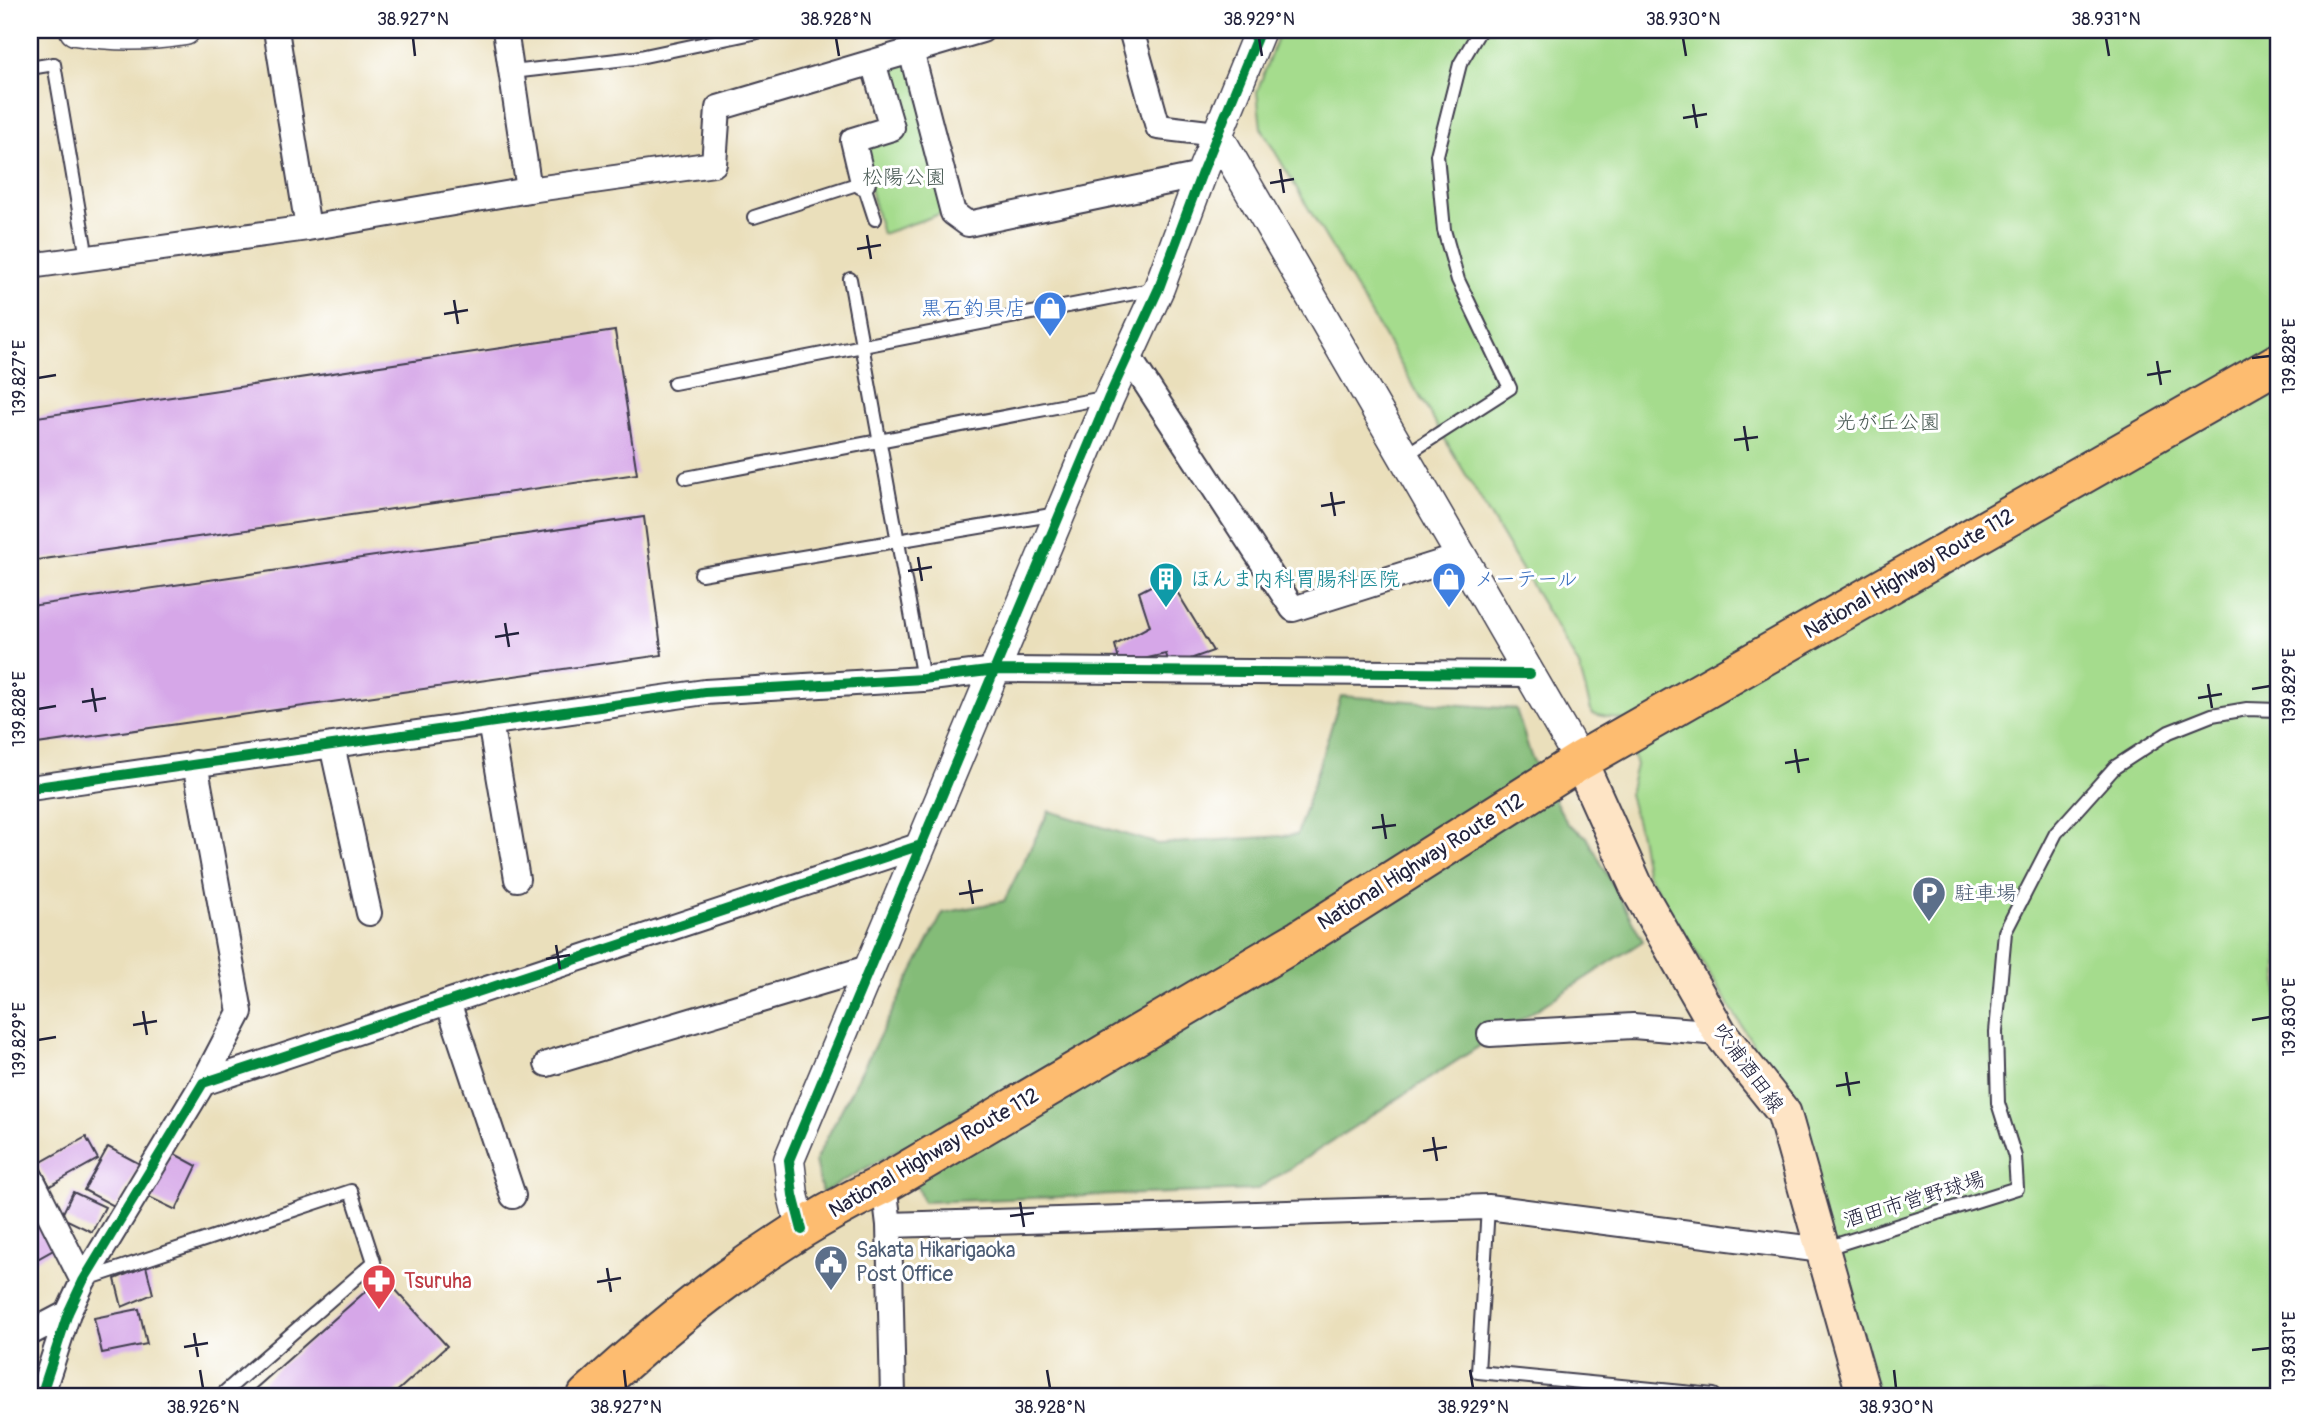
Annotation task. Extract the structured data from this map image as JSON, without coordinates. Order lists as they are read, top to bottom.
{
  "streets": {
    "highway": ["National Highway Route 112"],
    "main road": ["吹浦酒田線"],
    "lane": ["酒田市営野球場"]
  },
  "crossings": [
    ["National Highway Route 112", "吹浦酒田線"],
    ["吹浦酒田線", "酒田市営野球場"]
  ],
  "parks": ["松陽公園", "光が丘公園"],
  "places": {
    "shop": ["黒石釣具店", "メーテール"],
    "building": ["ほんま内科胃腸科医院"],
    "parking": ["駐車場"],
    "public building": ["Sakata Hikarigaoka Post Office"],
    "pharmacy": ["Tsuruha"]
  },
  "coordinates": [
    "38.927°N",
    "38.928°N",
    "38.929°N",
    "38.930°N",
    "38.931°N",
    "139.828°E",
    "139.827°E",
    "139.829°E",
    "139.830°E",
    "139.831°E",
    "38.926°N"
  ]
}
